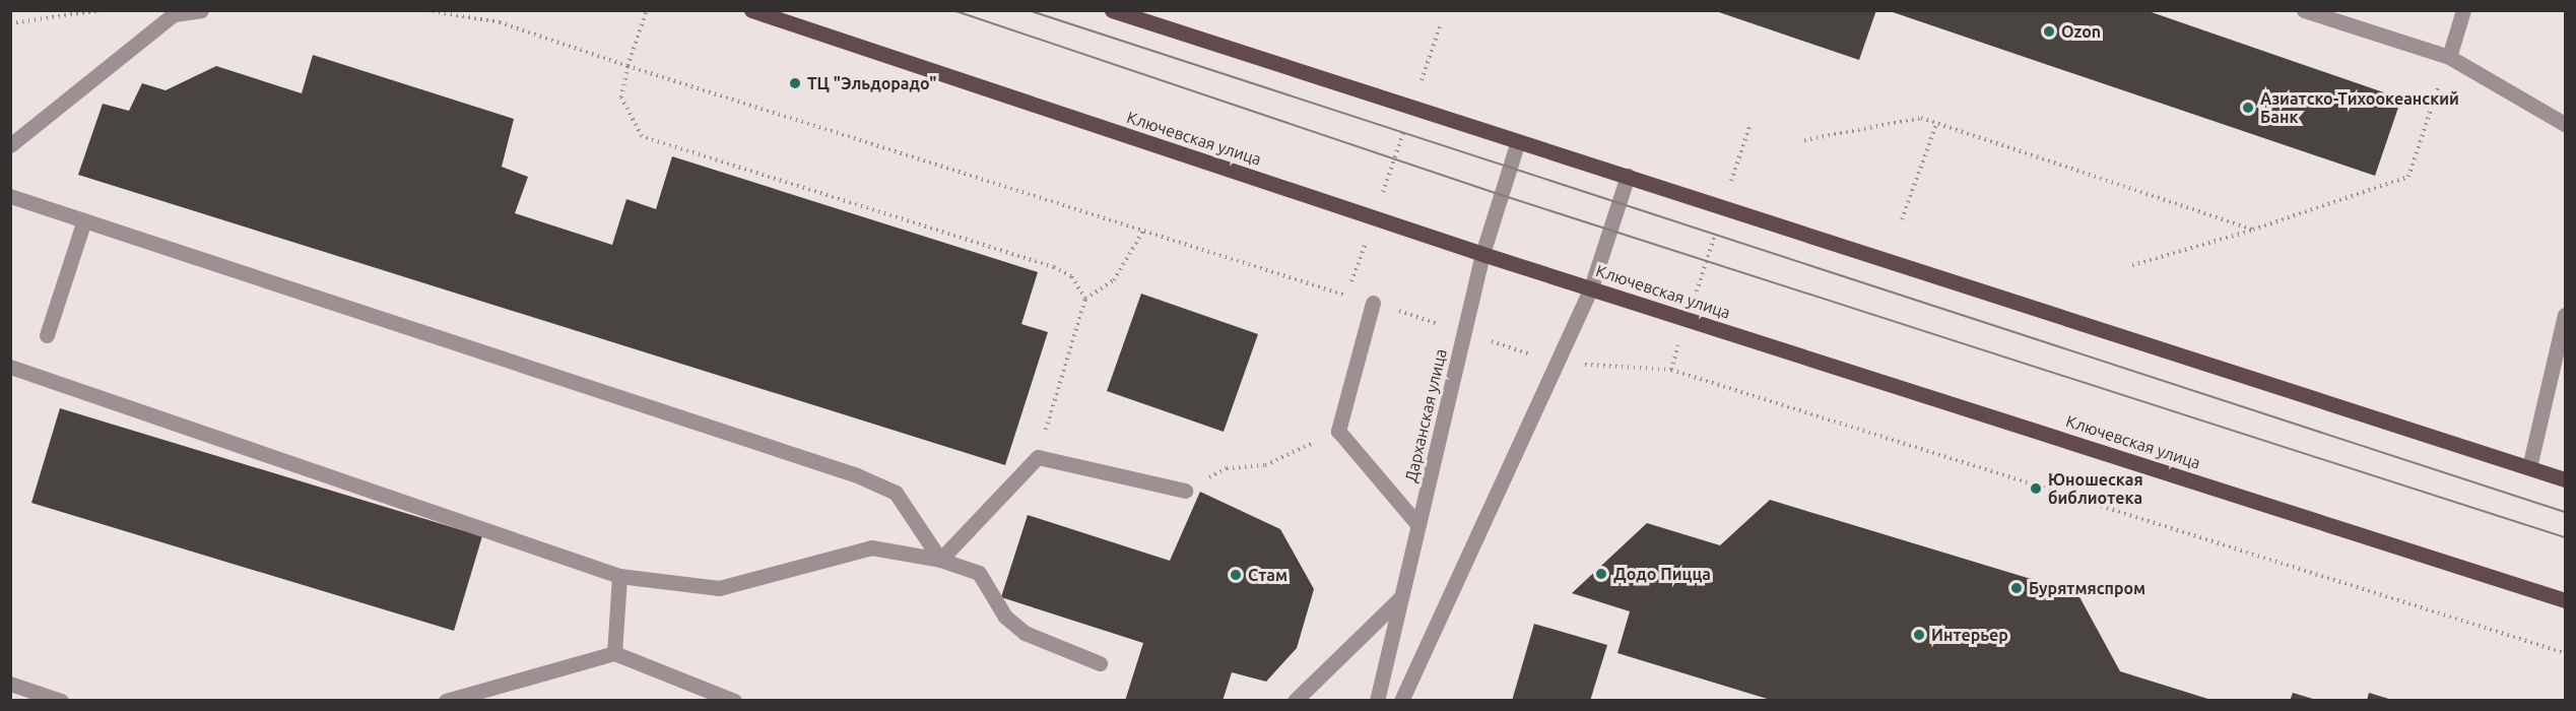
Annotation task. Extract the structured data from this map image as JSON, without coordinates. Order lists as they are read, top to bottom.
{
  "streets": {
    "main road": ["Ключевская улица"],
    "street": ["Дарханская улица"]
  },
  "crossings": [
    ["Ключевская улица", "Дарханская улица"]
  ],
  "places": [
    "Ozon",
    "ТЦ \"Эльдорадо\"",
    "Азиатско-Тихоокеанский Банк",
    "Юношеская библиотека",
    "Додо Пицца",
    "Стам",
    "Бурятмяспром",
    "Интерьер"
  ]
}
